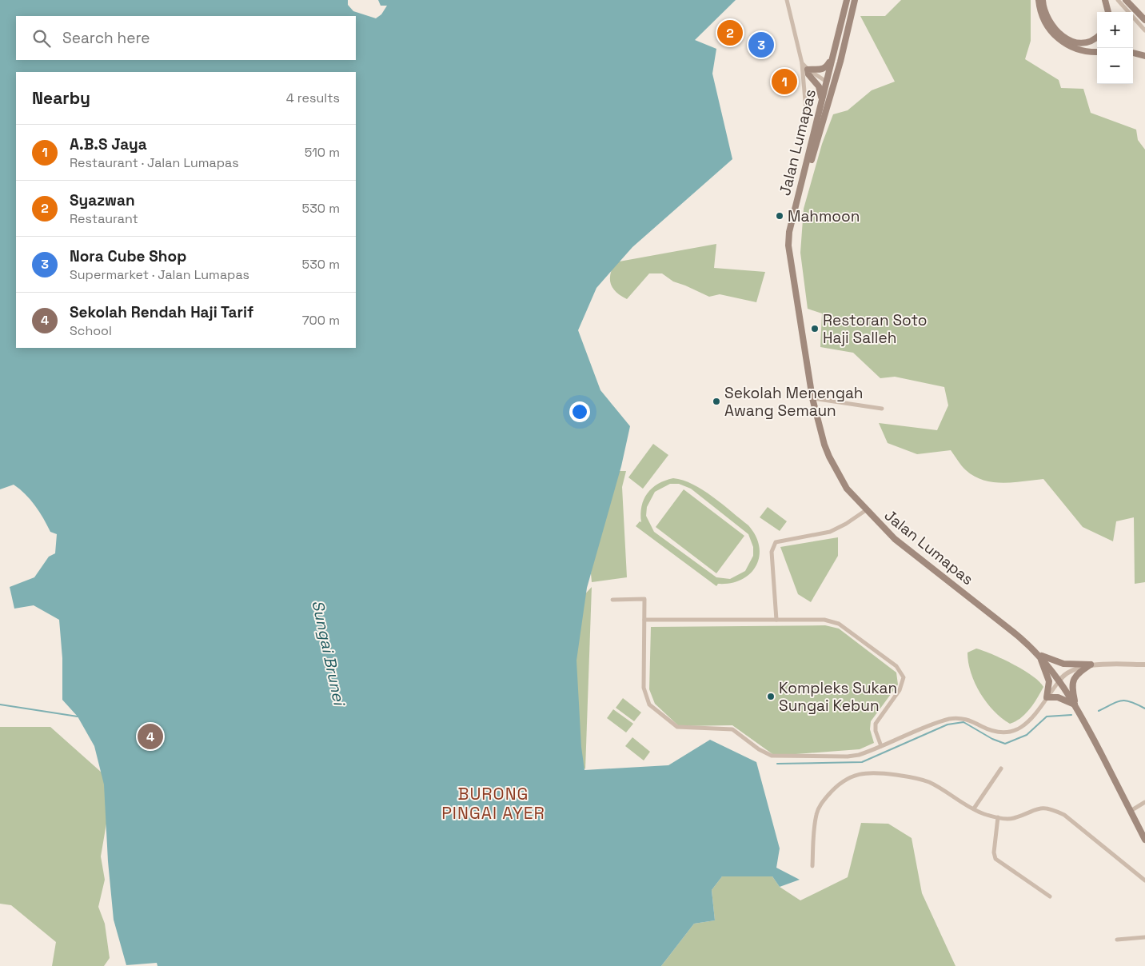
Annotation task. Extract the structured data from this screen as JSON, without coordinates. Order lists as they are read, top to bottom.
{
  "streets": {
    "main road": ["Jalan Lumapas"]
  },
  "districts": ["BURONG PINGAI AYER"],
  "water": ["Sungai Brunei"],
  "places": [
    "Mahmoon",
    "Restoran Soto Haji Salleh",
    "Sekolah Menengah Awang Semaun",
    "Kompleks Sukan Sungai Kebun"
  ],
  "page": {
    "map_buttons": ["+", "−"],
    "search": "Search here",
    "pins": [
      "2",
      "3",
      "1",
      "4"
    ],
    "heading": ["Nearby", "4 results"],
    "list": [
      {
        "mark": "1",
        "name": "A.B.S Jaya",
        "note": "Restaurant · Jalan Lumapas",
        "value": "510 m"
      },
      {
        "mark": "2",
        "name": "Syazwan",
        "note": "Restaurant",
        "value": "530 m"
      },
      {
        "mark": "3",
        "name": "Nora Cube Shop",
        "note": "Supermarket · Jalan Lumapas",
        "value": "530 m"
      },
      {
        "mark": "4",
        "name": "Sekolah Rendah Haji Tarif",
        "note": "School",
        "value": "700 m"
      }
    ]
  }
}
